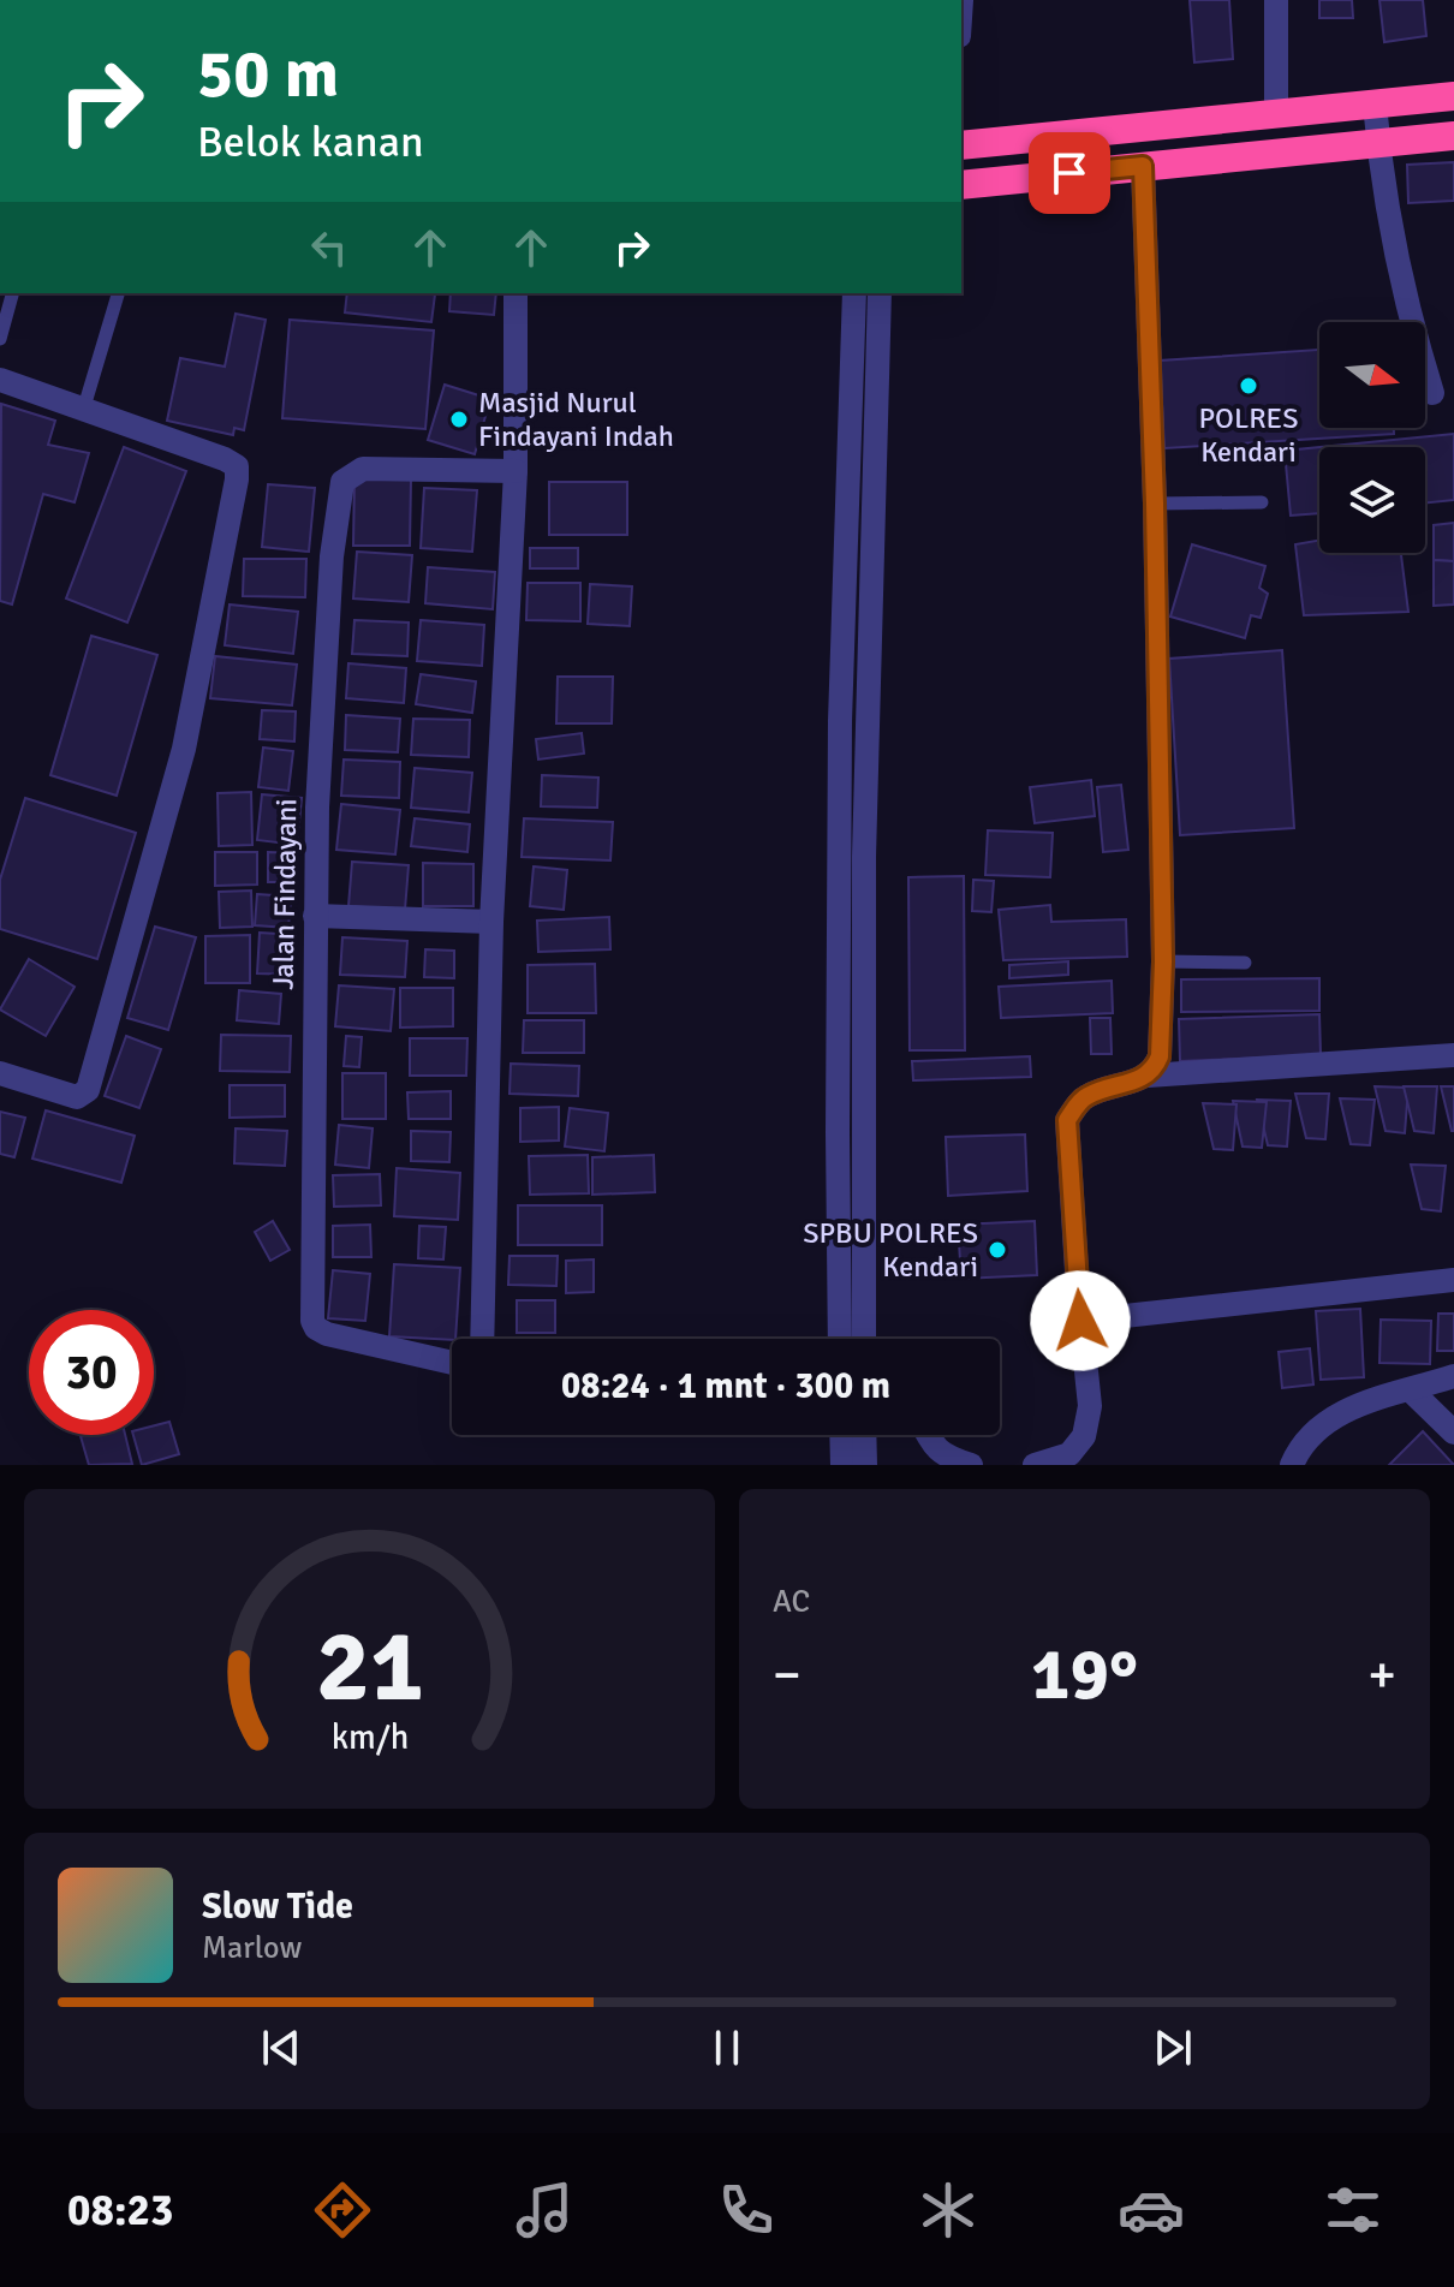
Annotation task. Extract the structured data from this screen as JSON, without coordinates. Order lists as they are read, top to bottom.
{
  "streets": {
    "street": ["Jalan Findayani"]
  },
  "places": ["POLRES Kendari", "Masjid Nurul Findayani Indah", "SPBU POLRES Kendari"],
  "north": "right",
  "page": {
    "turn": ["50 m", "Belok kanan"],
    "limit": "30",
    "trip": "08:24 · 1 mnt · 300 m",
    "tile": "AC",
    "heat": ["−", "19°", "+"],
    "song": ["Slow Tide", "Marlow"],
    "tabs": "08:23",
    "gauge": ["21", "km/h"]
  }
}
